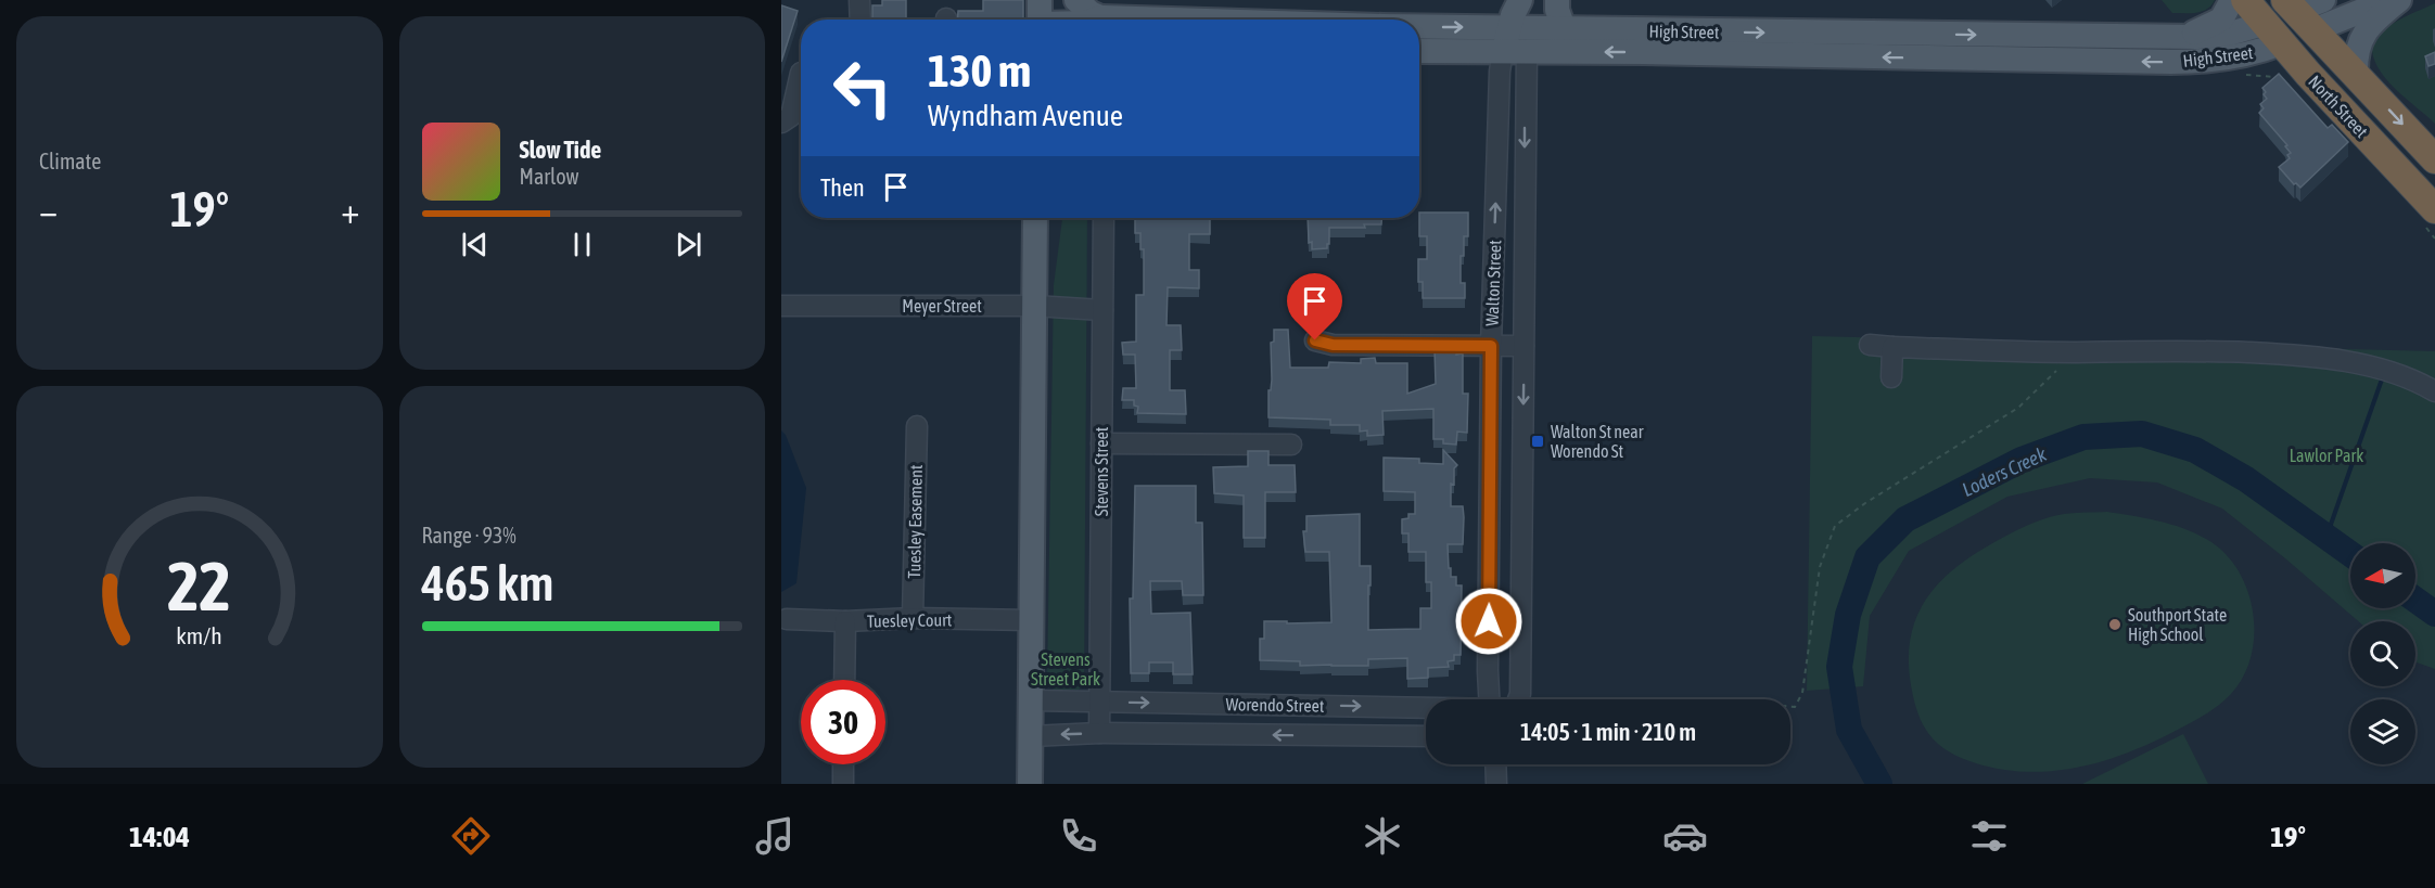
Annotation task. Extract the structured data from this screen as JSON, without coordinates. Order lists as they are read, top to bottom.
{
  "streets": {
    "highway": ["High Street", "North Street"],
    "street": [
      "Walton Street",
      "Meyer Street",
      "Stevens Street",
      "Tuesley Easement",
      "Tuesley Court",
      "Worendo Street"
    ]
  },
  "crossings": [
    ["High Street", "North Street"],
    ["High Street", "Walton Street"],
    ["Meyer Street", "Stevens Street"],
    ["Stevens Street", "Worendo Street"],
    ["Tuesley Easement", "Tuesley Court"]
  ],
  "water": ["Loders Creek"],
  "parks": ["Lawlor Park", "Stevens Street Park"],
  "places": {
    "transit": ["Walton St near Worendo St"],
    "other": ["Southport State High School"]
  },
  "north": "left",
  "page": {
    "tile": [
      "Climate",
      ["Range · 93%", "465 km"]
    ],
    "turn": ["130 m", "Wyndham Avenue"],
    "song": ["Slow Tide", "Marlow"],
    "then": "Then",
    "heat": ["−", "19°", "+"],
    "limit": "30",
    "trip": "14:05 · 1 min · 210 m",
    "tabs": ["14:04", "19°"],
    "gauge": ["22", "km/h"]
  }
}
